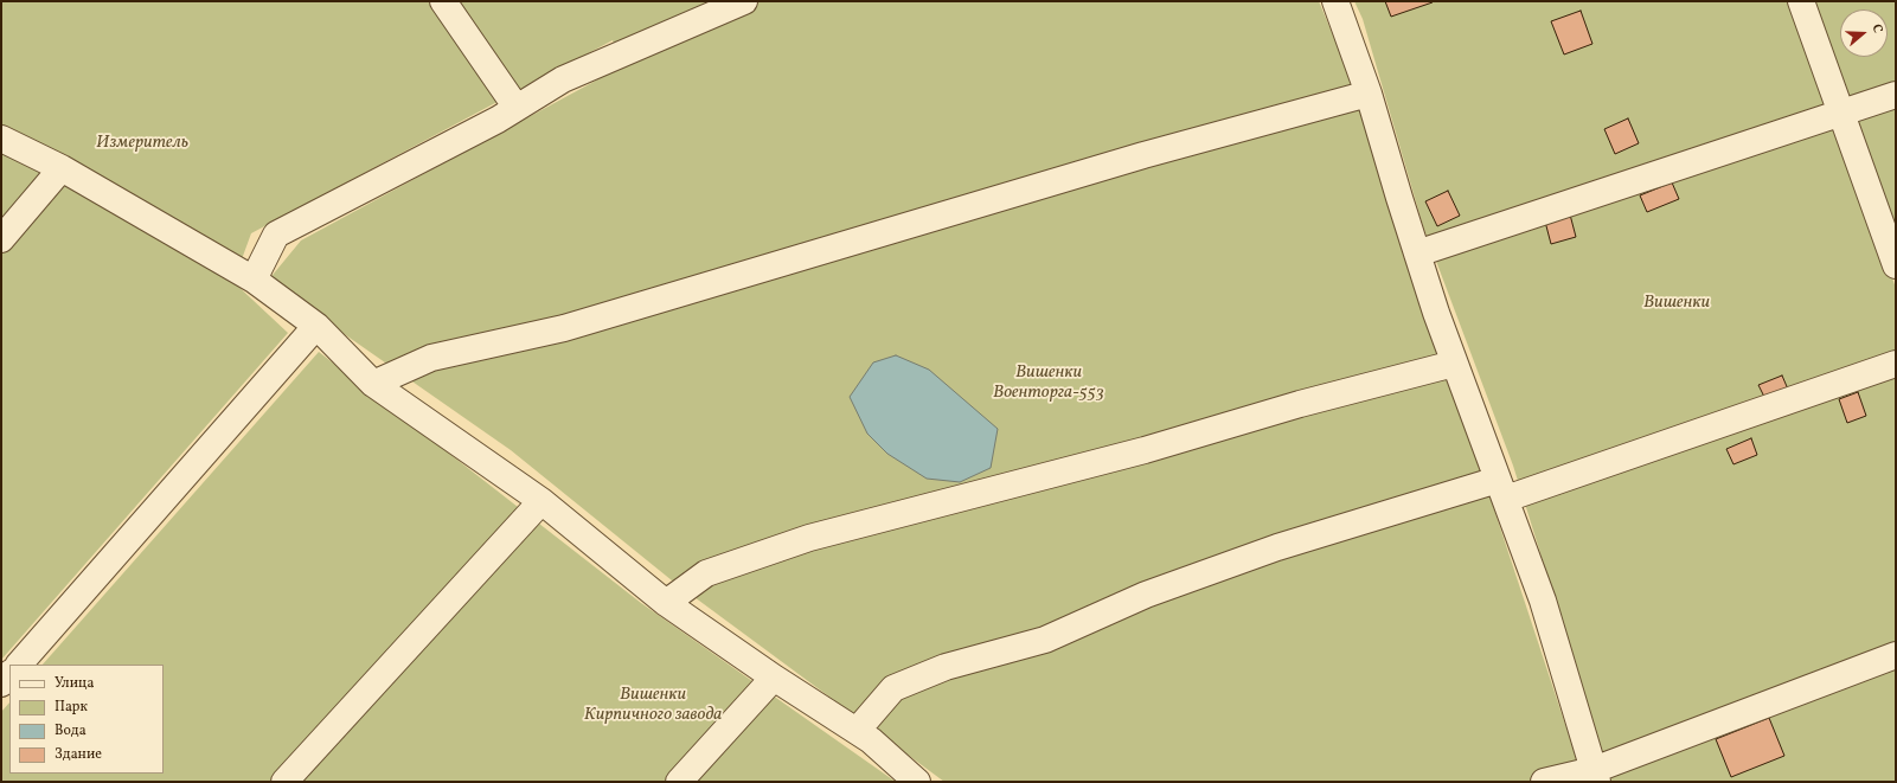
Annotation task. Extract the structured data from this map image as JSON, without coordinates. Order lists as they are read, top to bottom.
{
  "parks": [
    "Измеритель",
    "Вишенки",
    "Вишенки Военторга-553",
    "Вишенки Кирпичного завода"
  ],
  "legend": [
    "Улица",
    "Парк",
    "Вода",
    "Здание"
  ],
  "north": "right"
}
